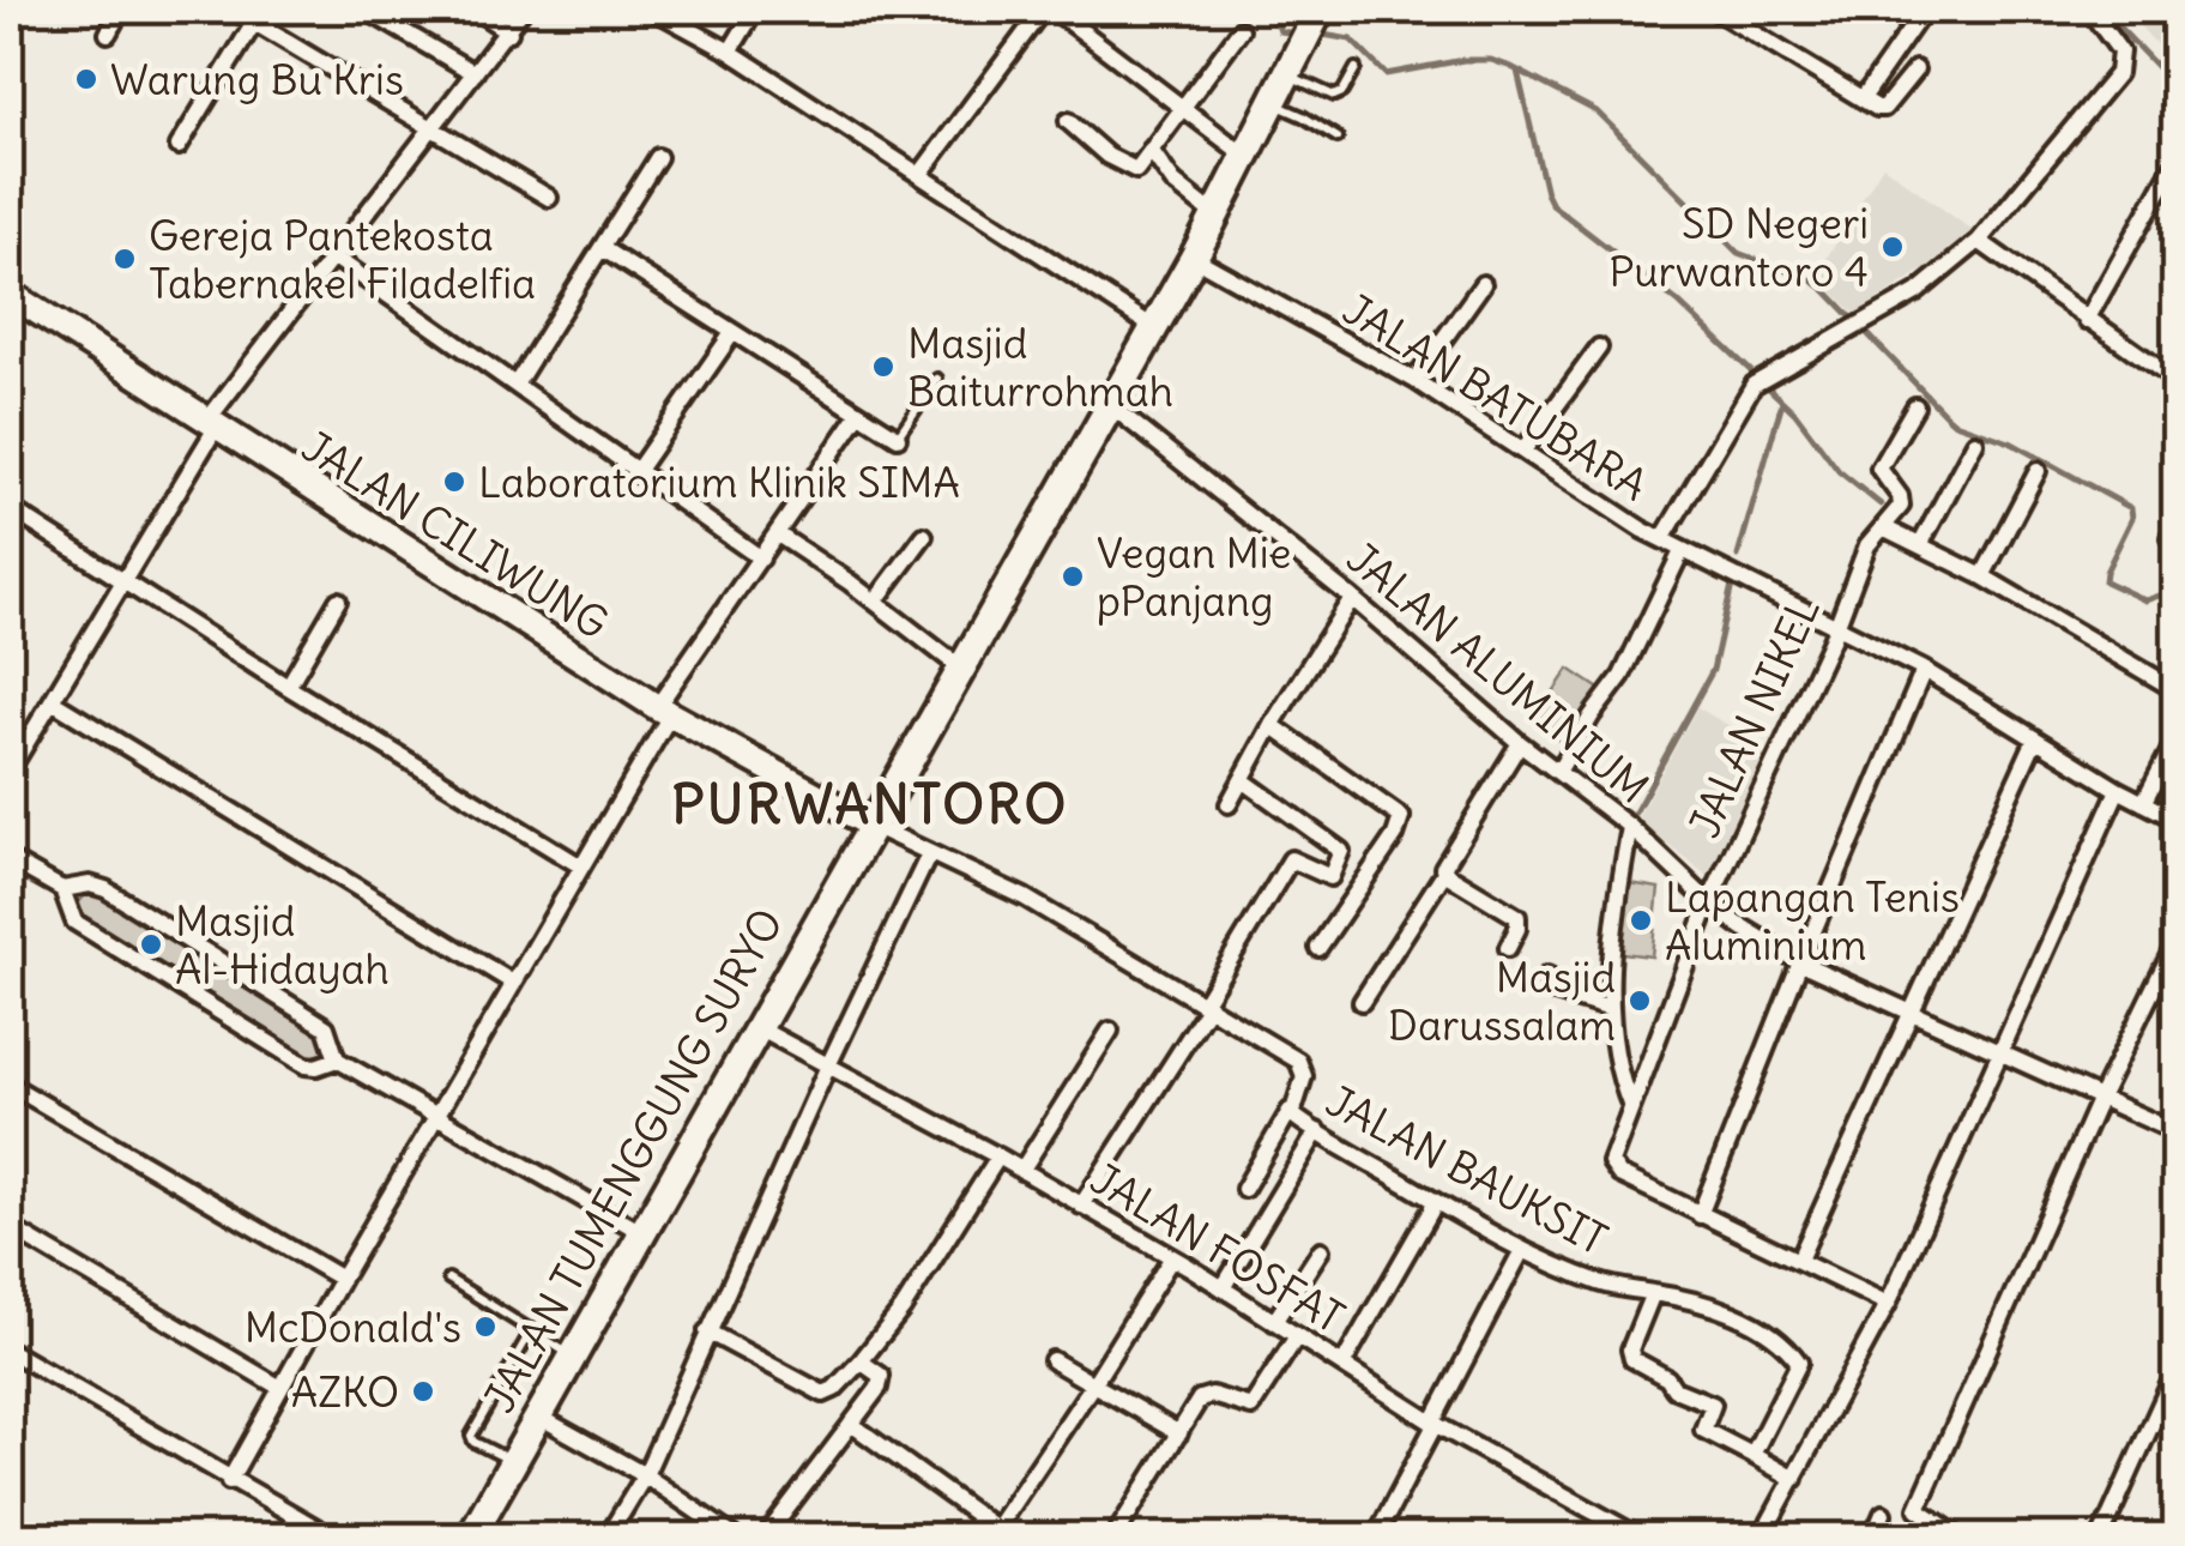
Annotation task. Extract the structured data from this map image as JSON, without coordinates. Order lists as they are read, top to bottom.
{
  "streets": {
    "highway": ["JALAN TUMENGGUNG SURYO"],
    "main road": ["JALAN CILIWUNG"],
    "street": [
      "JALAN BATUBARA",
      "JALAN ALUMINIUM",
      "JALAN NIKEL",
      "JALAN BAUKSIT",
      "JALAN FOSFAT"
    ]
  },
  "crossings": [
    ["JALAN BATUBARA", "JALAN TUMENGGUNG SURYO"],
    ["JALAN CILIWUNG", "JALAN TUMENGGUNG SURYO"],
    ["JALAN CILIWUNG", "JALAN BAUKSIT"],
    ["JALAN ALUMINIUM", "JALAN NIKEL"],
    ["JALAN ALUMINIUM", "JALAN TUMENGGUNG SURYO"],
    ["JALAN TUMENGGUNG SURYO", "JALAN BAUKSIT"],
    ["JALAN TUMENGGUNG SURYO", "JALAN FOSFAT"]
  ],
  "districts": ["PURWANTORO"],
  "places": [
    "Warung Bu Kris",
    "SD Negeri Purwantoro 4",
    "Gereja Pantekosta Tabernakel Filadelfia",
    "Masjid Baiturrohmah",
    "Laboratorium Klinik SIMA",
    "Vegan Mie pPanjang",
    "Lapangan Tenis Aluminium",
    "Masjid Al-Hidayah",
    "Masjid Darussalam",
    "McDonald's",
    "AZKO"
  ]
}
